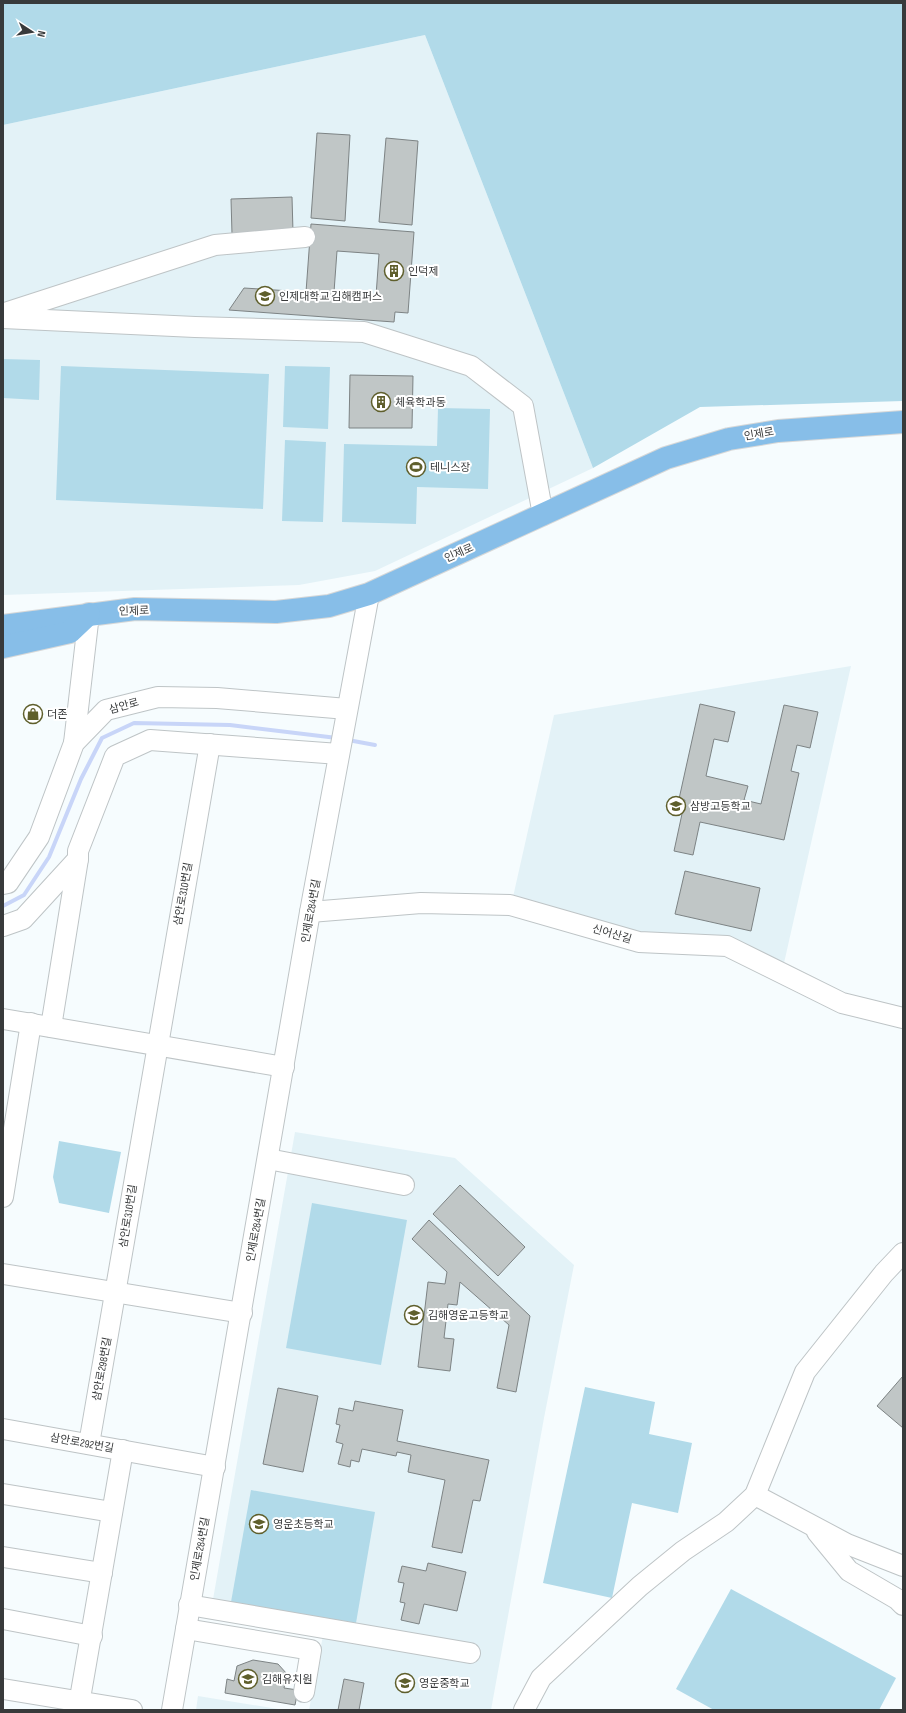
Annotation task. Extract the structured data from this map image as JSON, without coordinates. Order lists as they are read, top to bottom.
{
  "streets": {
    "main road": ["인제로"],
    "street": [
      "삼안로",
      "삼안로310번길",
      "인제로284번길",
      "신어산길",
      "삼안로298번길",
      "삼안로292번길"
    ]
  },
  "crossings": [
    ["삼안로", "인제로284번길"],
    ["삼안로310번길", "삼안로298번길"],
    ["인제로284번길", "신어산길"],
    ["삼안로298번길", "삼안로292번길"]
  ],
  "places": {
    "building": ["인덕제", "체육학과동"],
    "school or university": [
      "인제대학교 김해캠퍼스",
      "삼방고등학교",
      "김해영운고등학교",
      "영운초등학교",
      "김해유치원",
      "영운중학교"
    ],
    "sports": ["테니스장"],
    "shop": ["더존"]
  },
  "north": "right"
}
